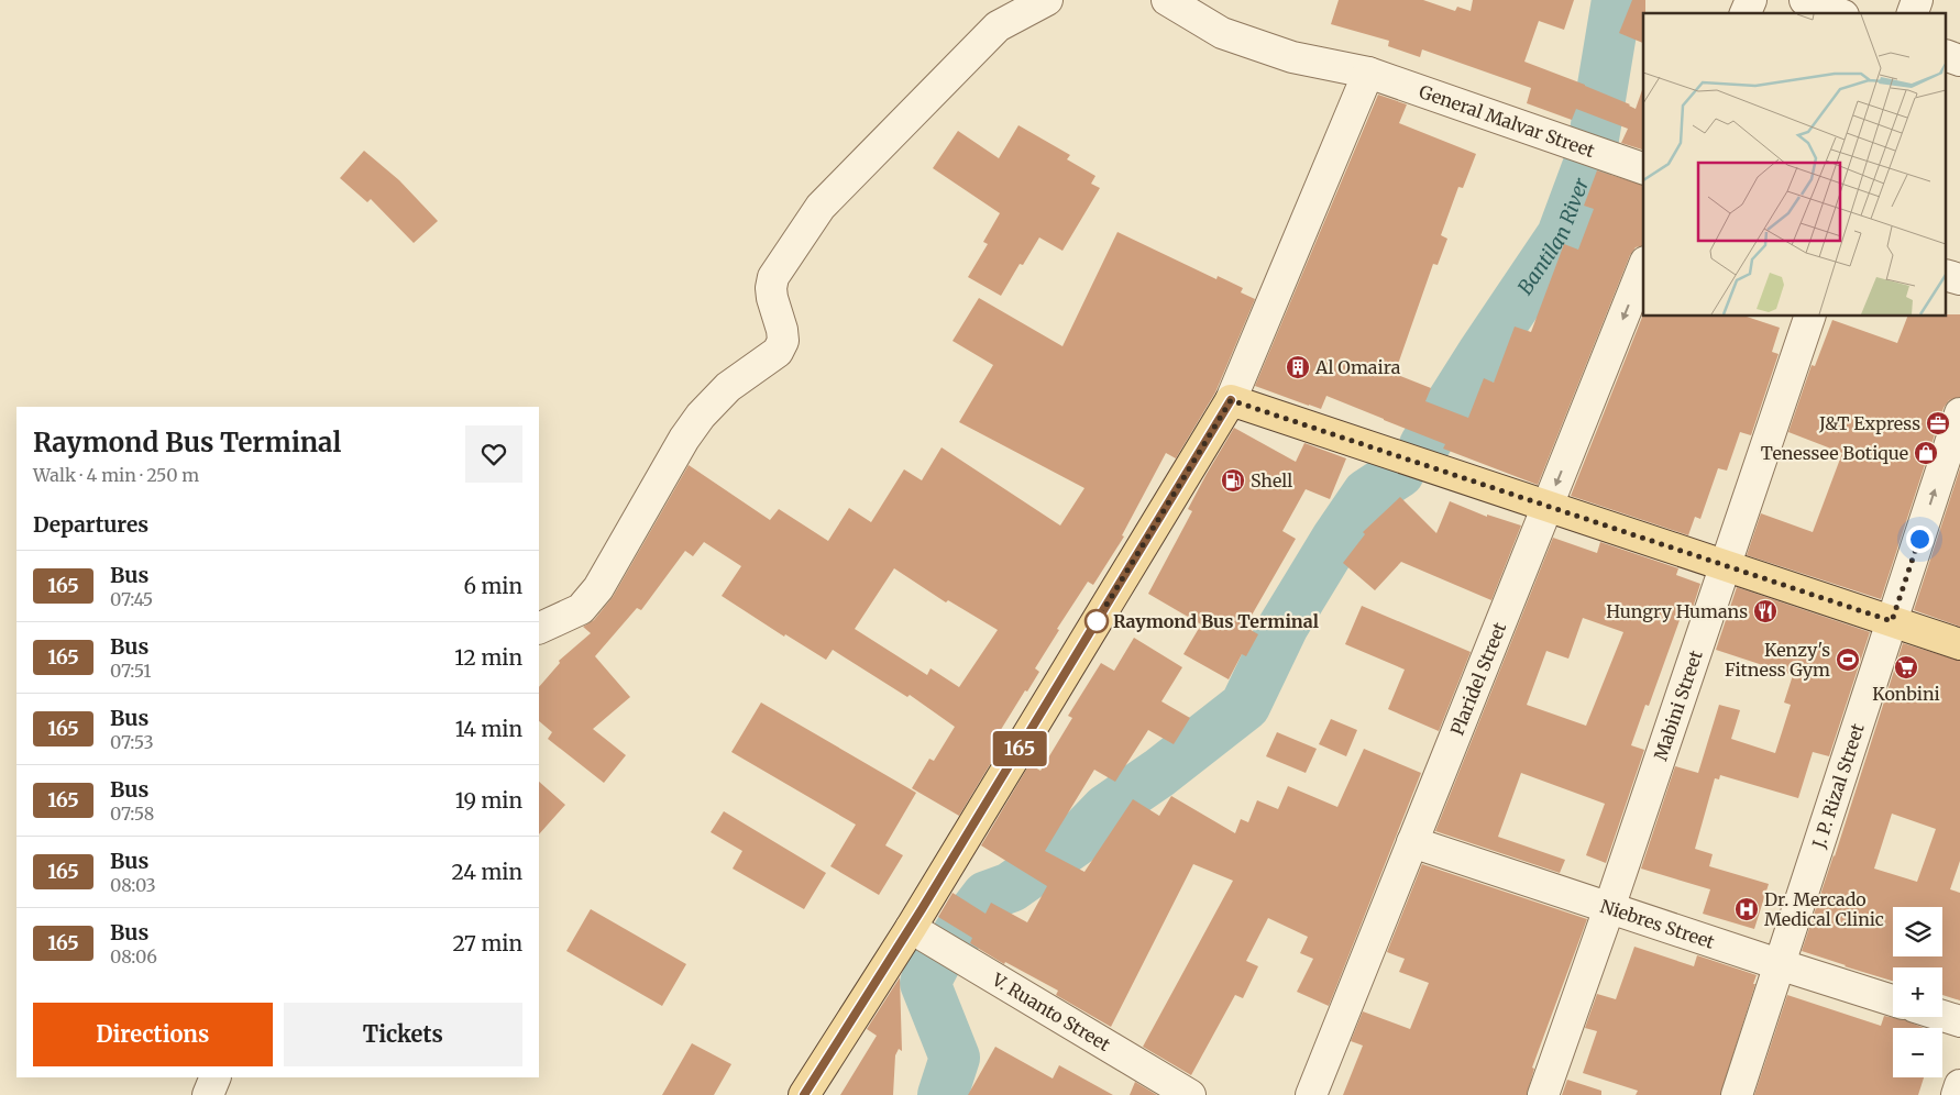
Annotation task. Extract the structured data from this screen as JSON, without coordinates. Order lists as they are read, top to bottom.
{
  "streets": {
    "street": [
      "General Malvar Street",
      "Plaridel Street",
      "Mabini Street",
      "J. P. Rizal Street",
      "Niebres Street",
      "V. Ruanto Street"
    ]
  },
  "crossings": [
    ["Plaridel Street", "Niebres Street"],
    ["Mabini Street", "Niebres Street"],
    ["J. P. Rizal Street", "Niebres Street"]
  ],
  "water": ["Bantilan River"],
  "places": {
    "building": ["Al Omaira"],
    "office": ["J&T Express"],
    "shop": ["Tenessee Botique"],
    "fuel station": ["Shell"],
    "restaurant": ["Hungry Humans"],
    "other": ["Raymond Bus Terminal"],
    "sports": ["Kenzy's Fitness Gym"],
    "supermarket": ["Konbini"],
    "hospital": ["Dr. Mercado Medical Clinic"]
  },
  "lines": ["bus line 165"],
  "page": {
    "on_map": "165",
    "heading": [
      ["Raymond Bus Terminal", "Walk · 4 min · 250 m"],
      "Departures"
    ],
    "list": [
      {
        "mark": "165",
        "name": "Bus",
        "note": "07:45",
        "value": "6 min"
      },
      {
        "mark": "165",
        "name": "Bus",
        "note": "07:51",
        "value": "12 min"
      },
      {
        "mark": "165",
        "name": "Bus",
        "note": "07:53",
        "value": "14 min"
      },
      {
        "mark": "165",
        "name": "Bus",
        "note": "07:58",
        "value": "19 min"
      },
      {
        "mark": "165",
        "name": "Bus",
        "note": "08:03",
        "value": "24 min"
      },
      {
        "mark": "165",
        "name": "Bus",
        "note": "08:06",
        "value": "27 min"
      }
    ],
    "map_buttons": ["+", "−"],
    "buttons": ["Directions", "Tickets"]
  }
}
